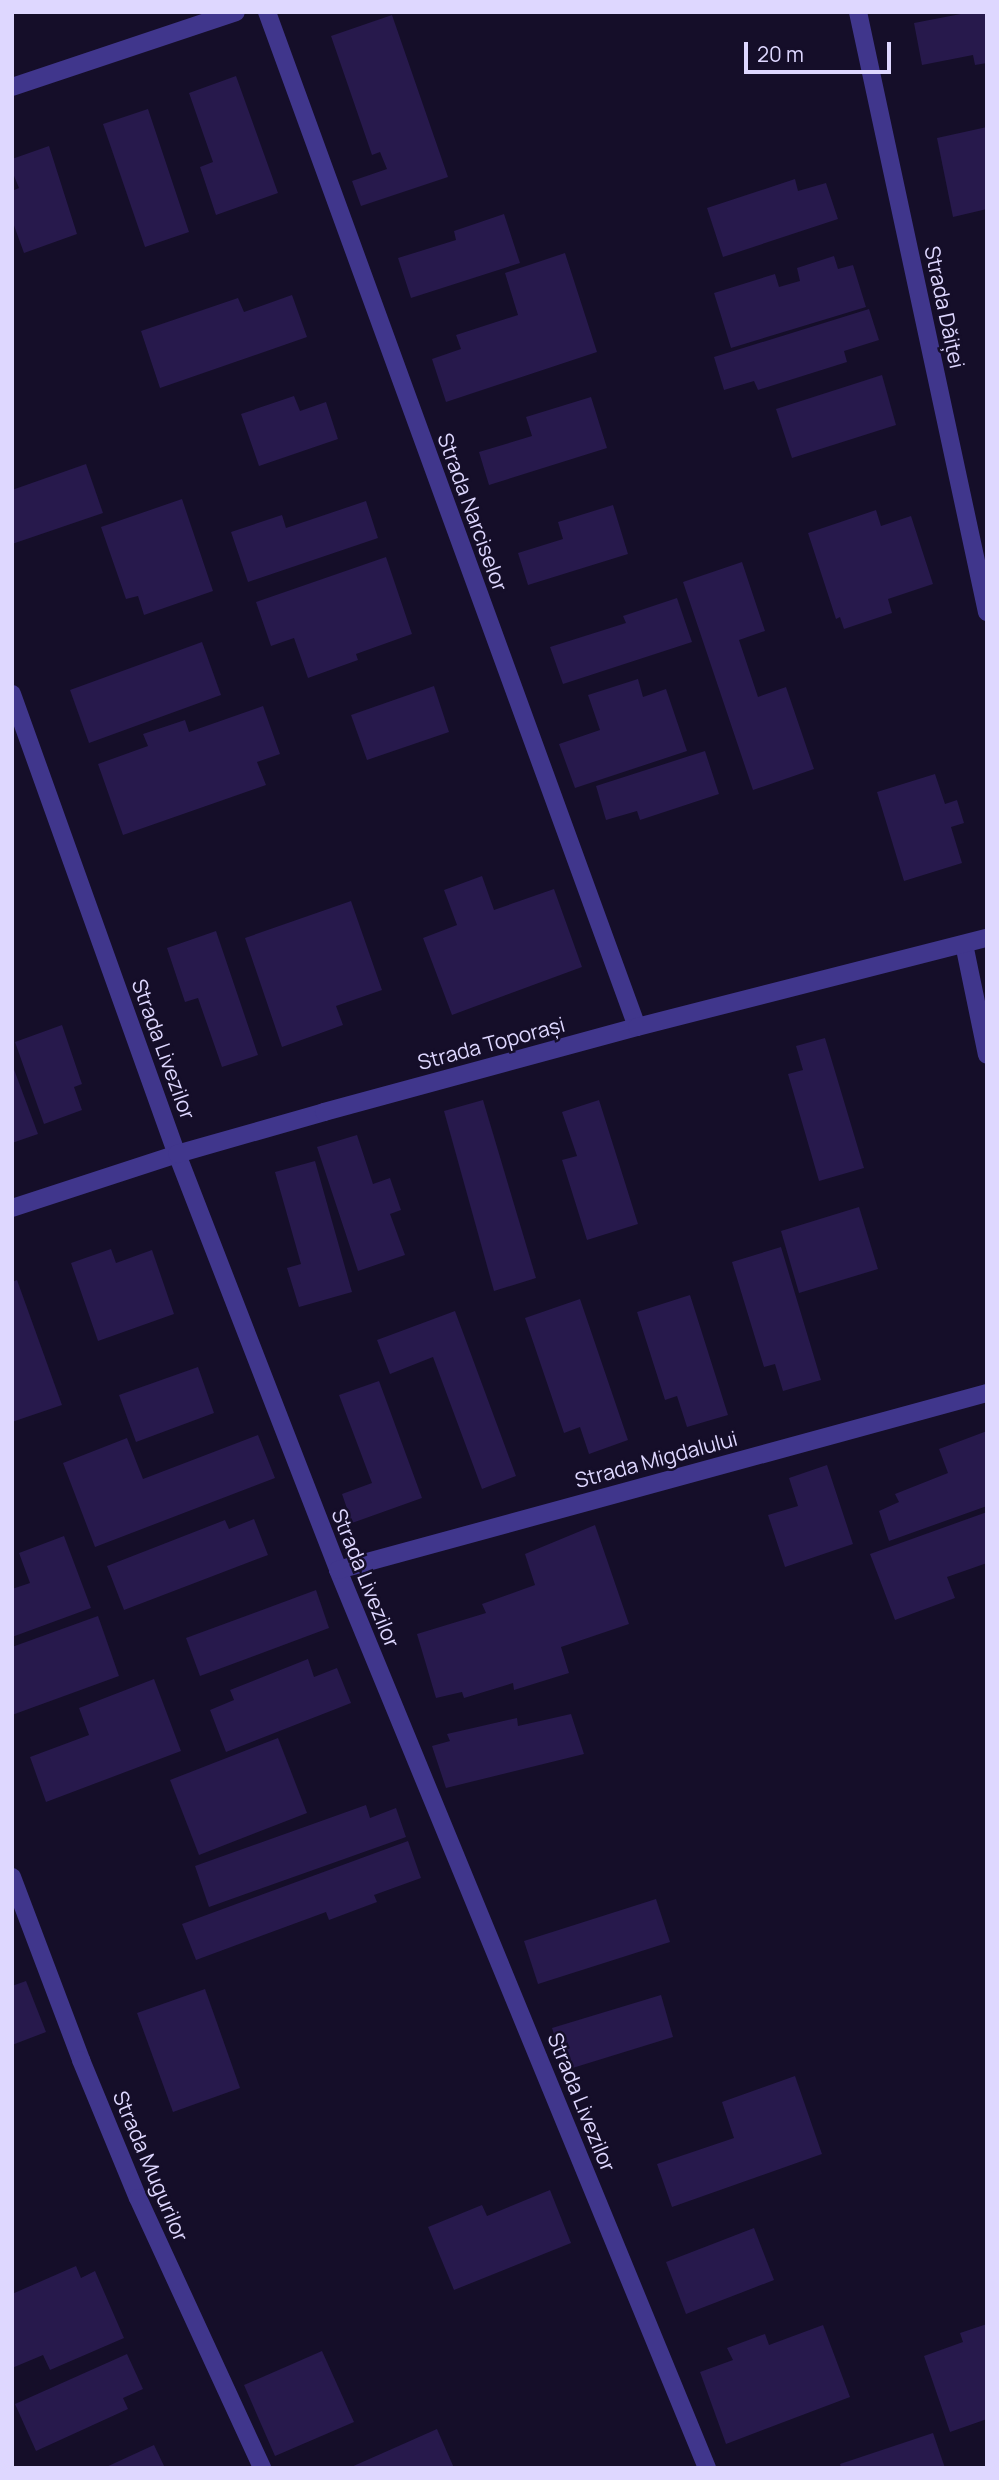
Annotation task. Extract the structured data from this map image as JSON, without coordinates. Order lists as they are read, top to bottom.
{
  "streets": {
    "street": [
      "Strada Dăiței",
      "Strada Narciselor",
      "Strada Toporași",
      "Strada Livezilor",
      "Strada Migdalului",
      "Strada Mugurilor"
    ]
  },
  "crossings": [
    ["Strada Narciselor", "Strada Toporași"],
    ["Strada Toporași", "Strada Livezilor"],
    ["Strada Livezilor", "Strada Migdalului"]
  ],
  "scale_bar": "20 m"
}
